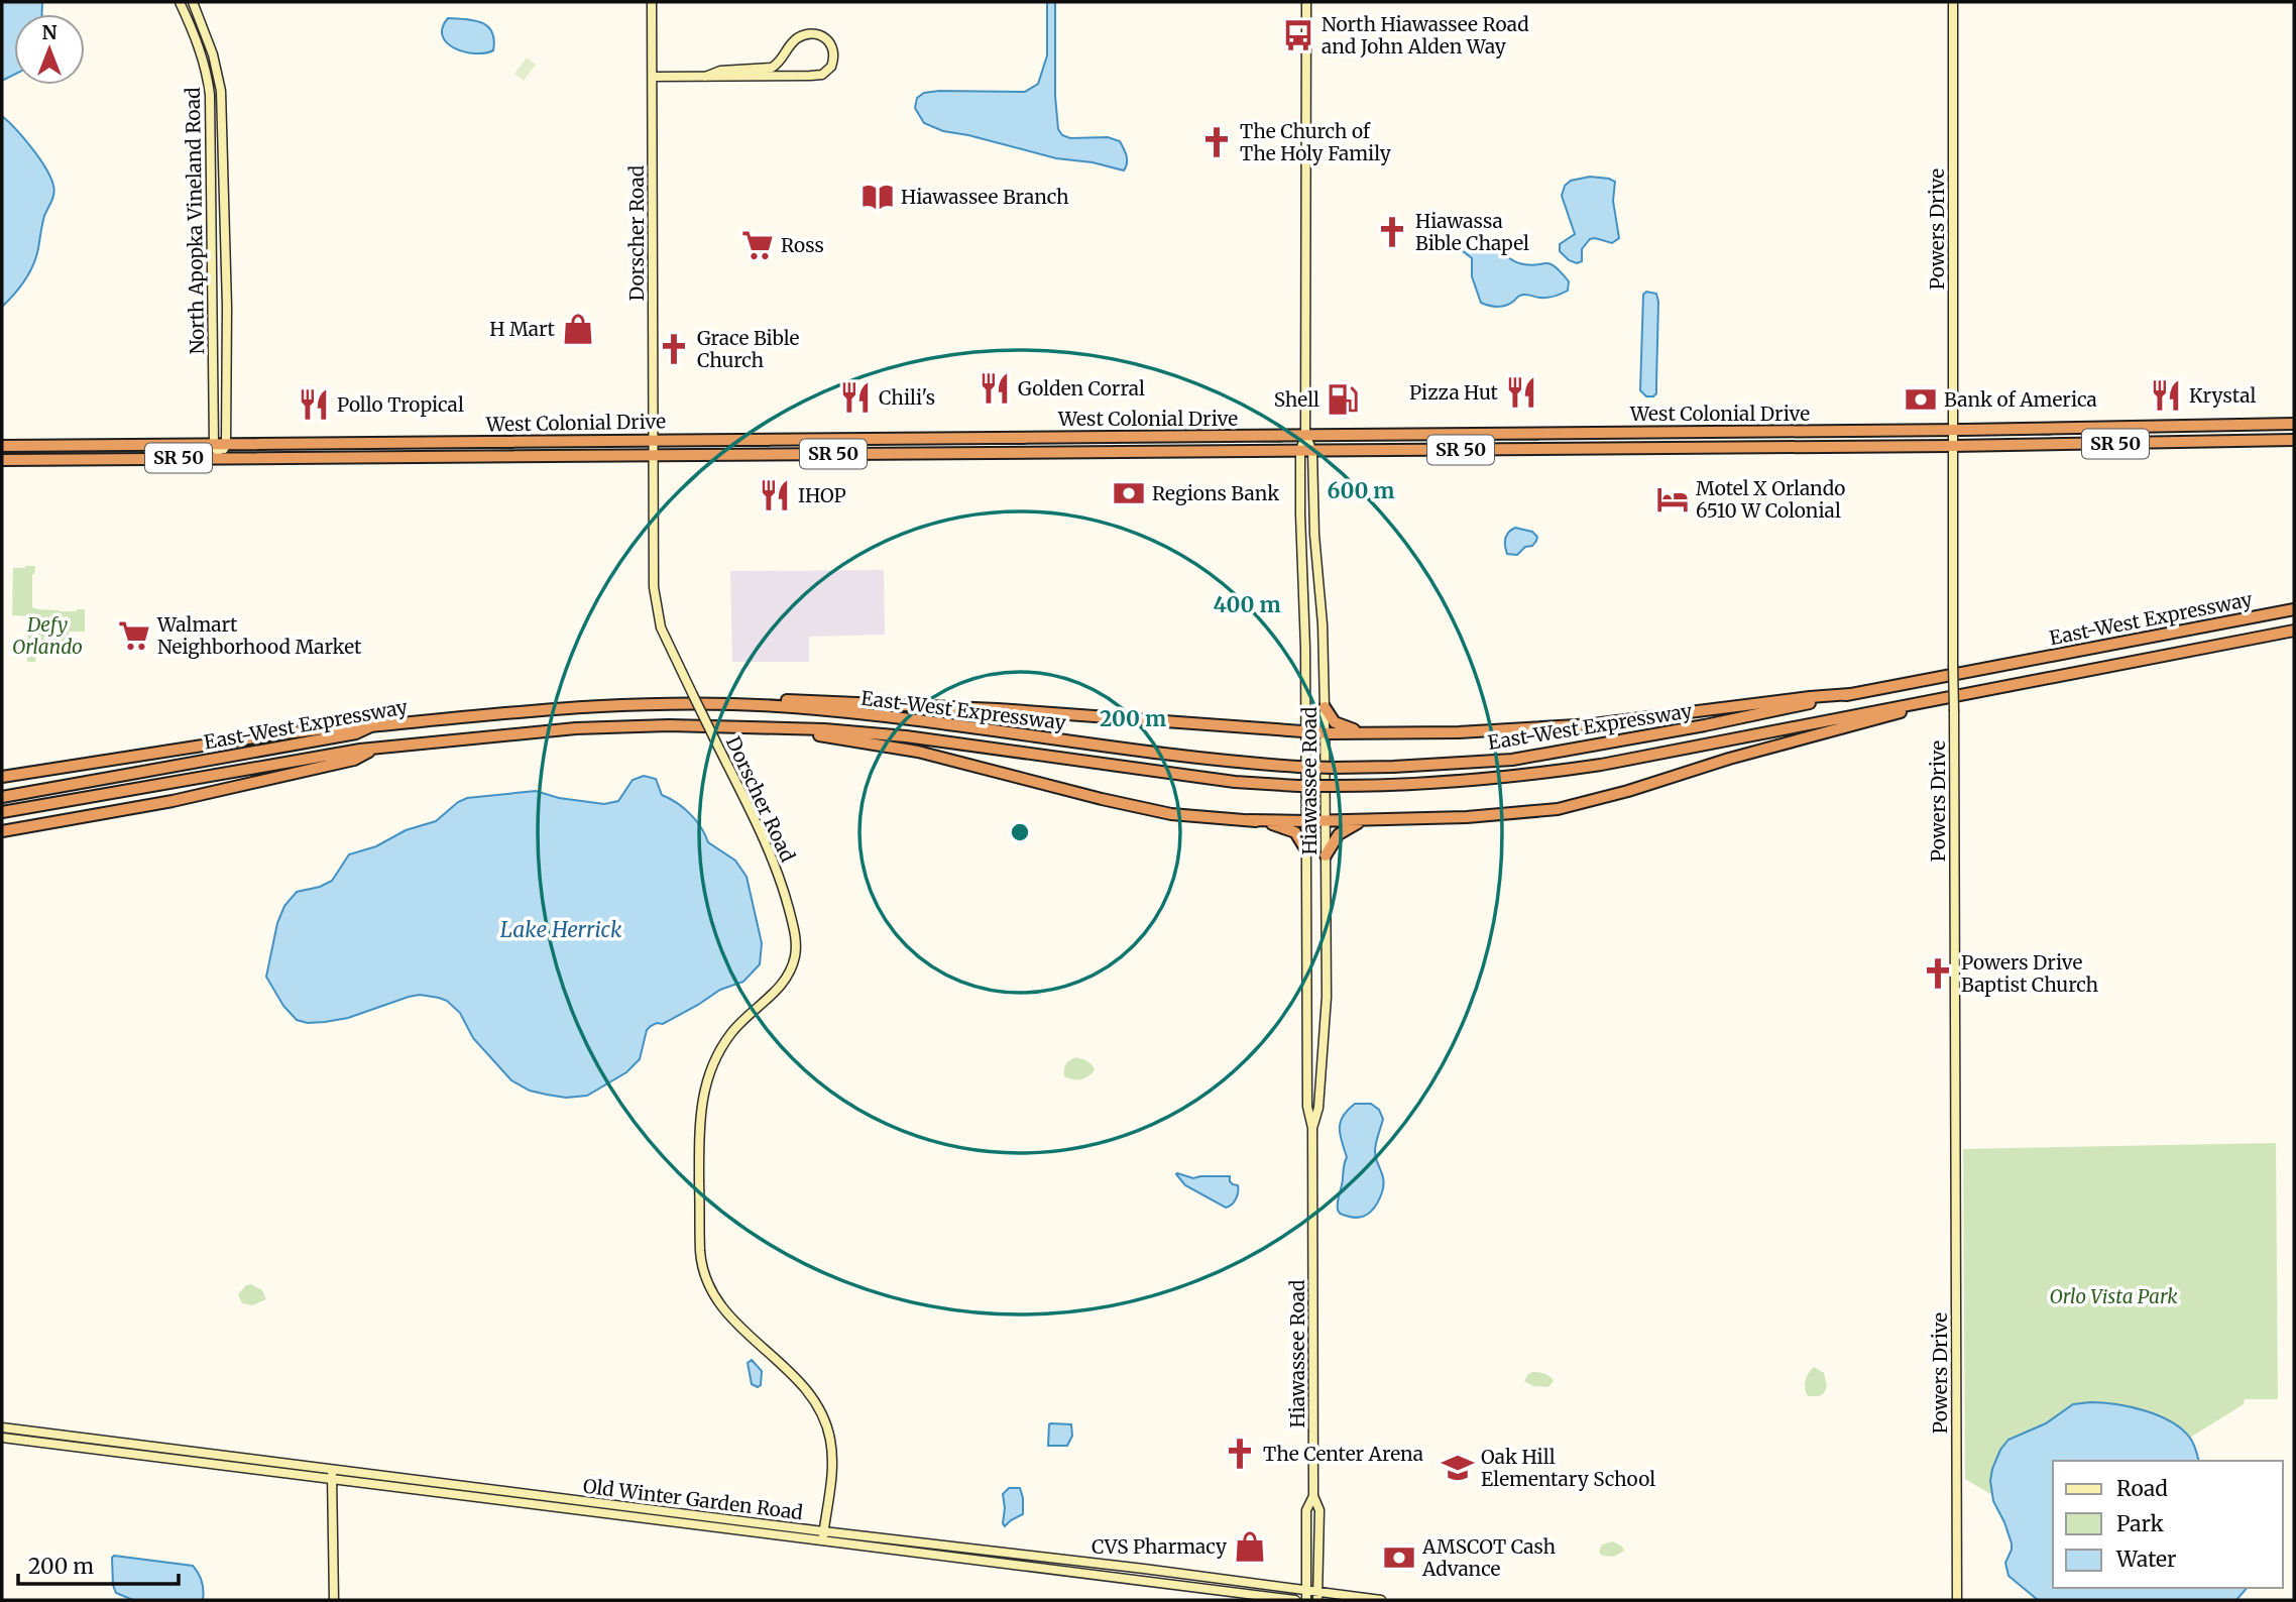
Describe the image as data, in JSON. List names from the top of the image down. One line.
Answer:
{"streets":{"highway":["West Colonial Drive","SR 50","East-West Expressway"],"main road":["North Apopka Vineland Road","Powers Drive","Dorscher Road","Hiawassee Road","Old Winter Garden Road"]},"crossings":[["North Apopka Vineland Road","West Colonial Drive"],["Powers Drive","West Colonial Drive"],["Dorscher Road","West Colonial Drive"],["Dorscher Road","Old Winter Garden Road"],["West Colonial Drive","Hiawassee Road"],["Hiawassee Road","Old Winter Garden Road"]],"water":["Lake Herrick"],"parks":["Defy Orlando","Orlo Vista Park"],"places":{"bus stop":["North Hiawassee Road and John Alden Way"],"church":["The Church of The Holy Family","Hiawassa Bible Chapel","Grace Bible Church","Powers Drive Baptist Church","The Center Arena"],"library":["Hiawassee Branch"],"supermarket":["Ross","Walmart Neighborhood Market"],"shop":["H Mart","CVS Pharmacy"],"restaurant":["Golden Corral","Pizza Hut","Krystal","Chili's","Pollo Tropical","IHOP"],"fuel station":["Shell"],"bank":["Bank of America","Regions Bank","AMSCOT Cash Advance"],"hotel":["Motel X Orlando 6510 W Colonial"],"school or university":["Oak Hill Elementary School"]},"legend":["Road","Park","Water"],"scale_bar":"200 m","north":"top","rings":["600 m","400 m","200 m"]}
